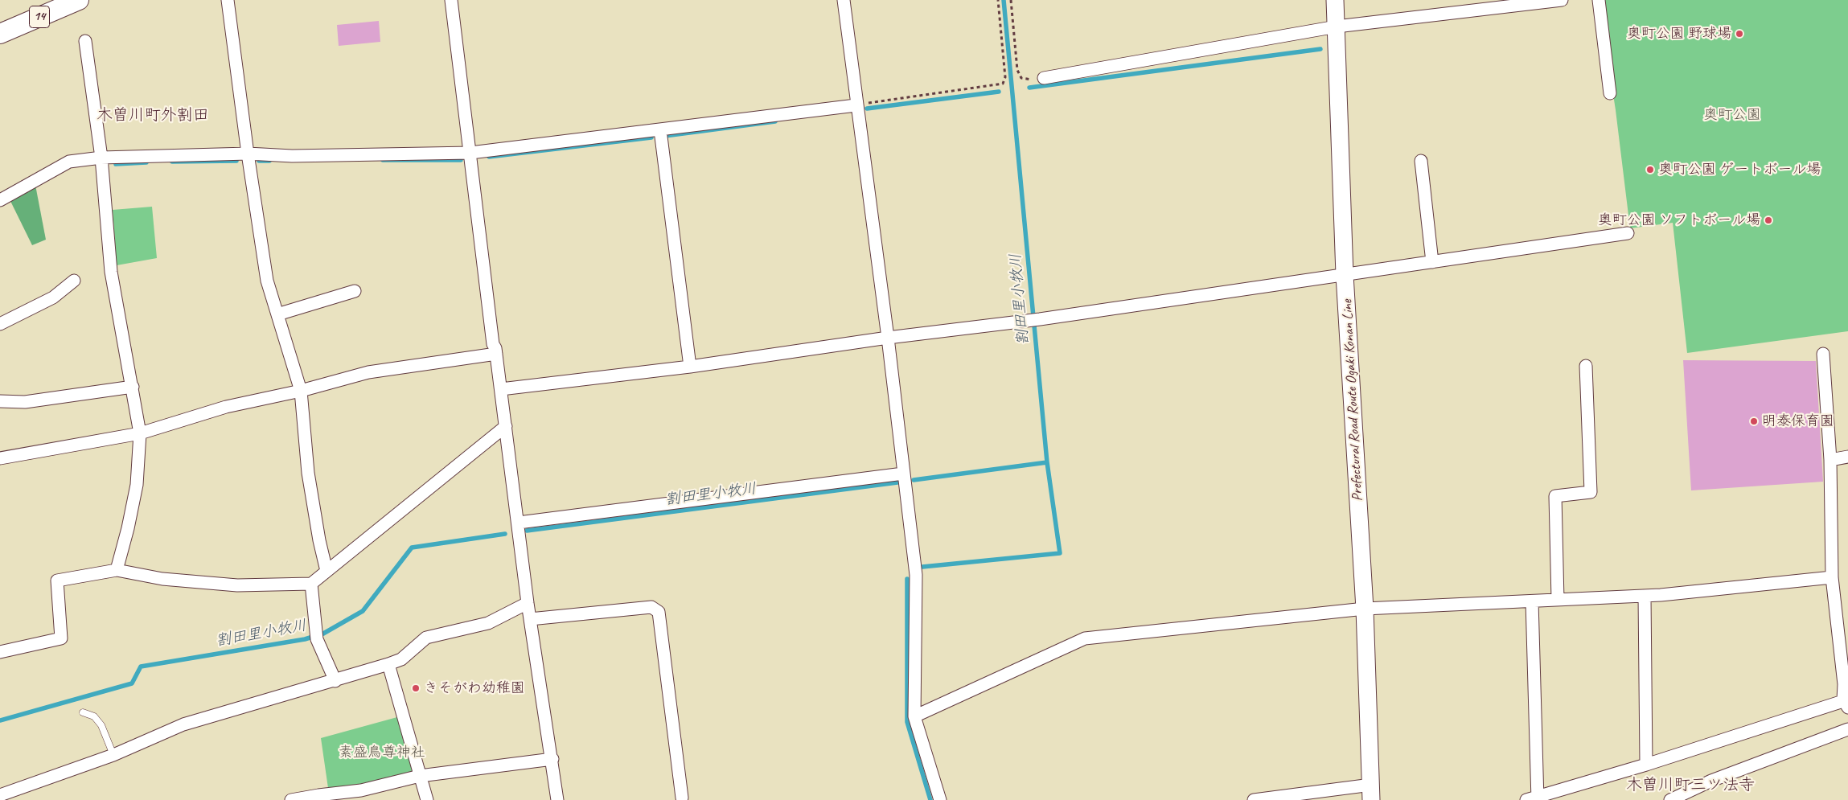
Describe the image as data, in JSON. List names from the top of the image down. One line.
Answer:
{"streets":{"main road":["14","Prefectural Road Route Ogaki Konan Line"]},"districts":["木曽川町外割田","木曽川町三ツ法寺"],"water":["割田里小牧川"],"parks":["奥町公園","素盛鳥尊神社"],"places":["奥町公園 野球場","奥町公園 ゲートボール場","奥町公園 ソフトボール場","明泰保育園","きそがわ幼稚園"]}
